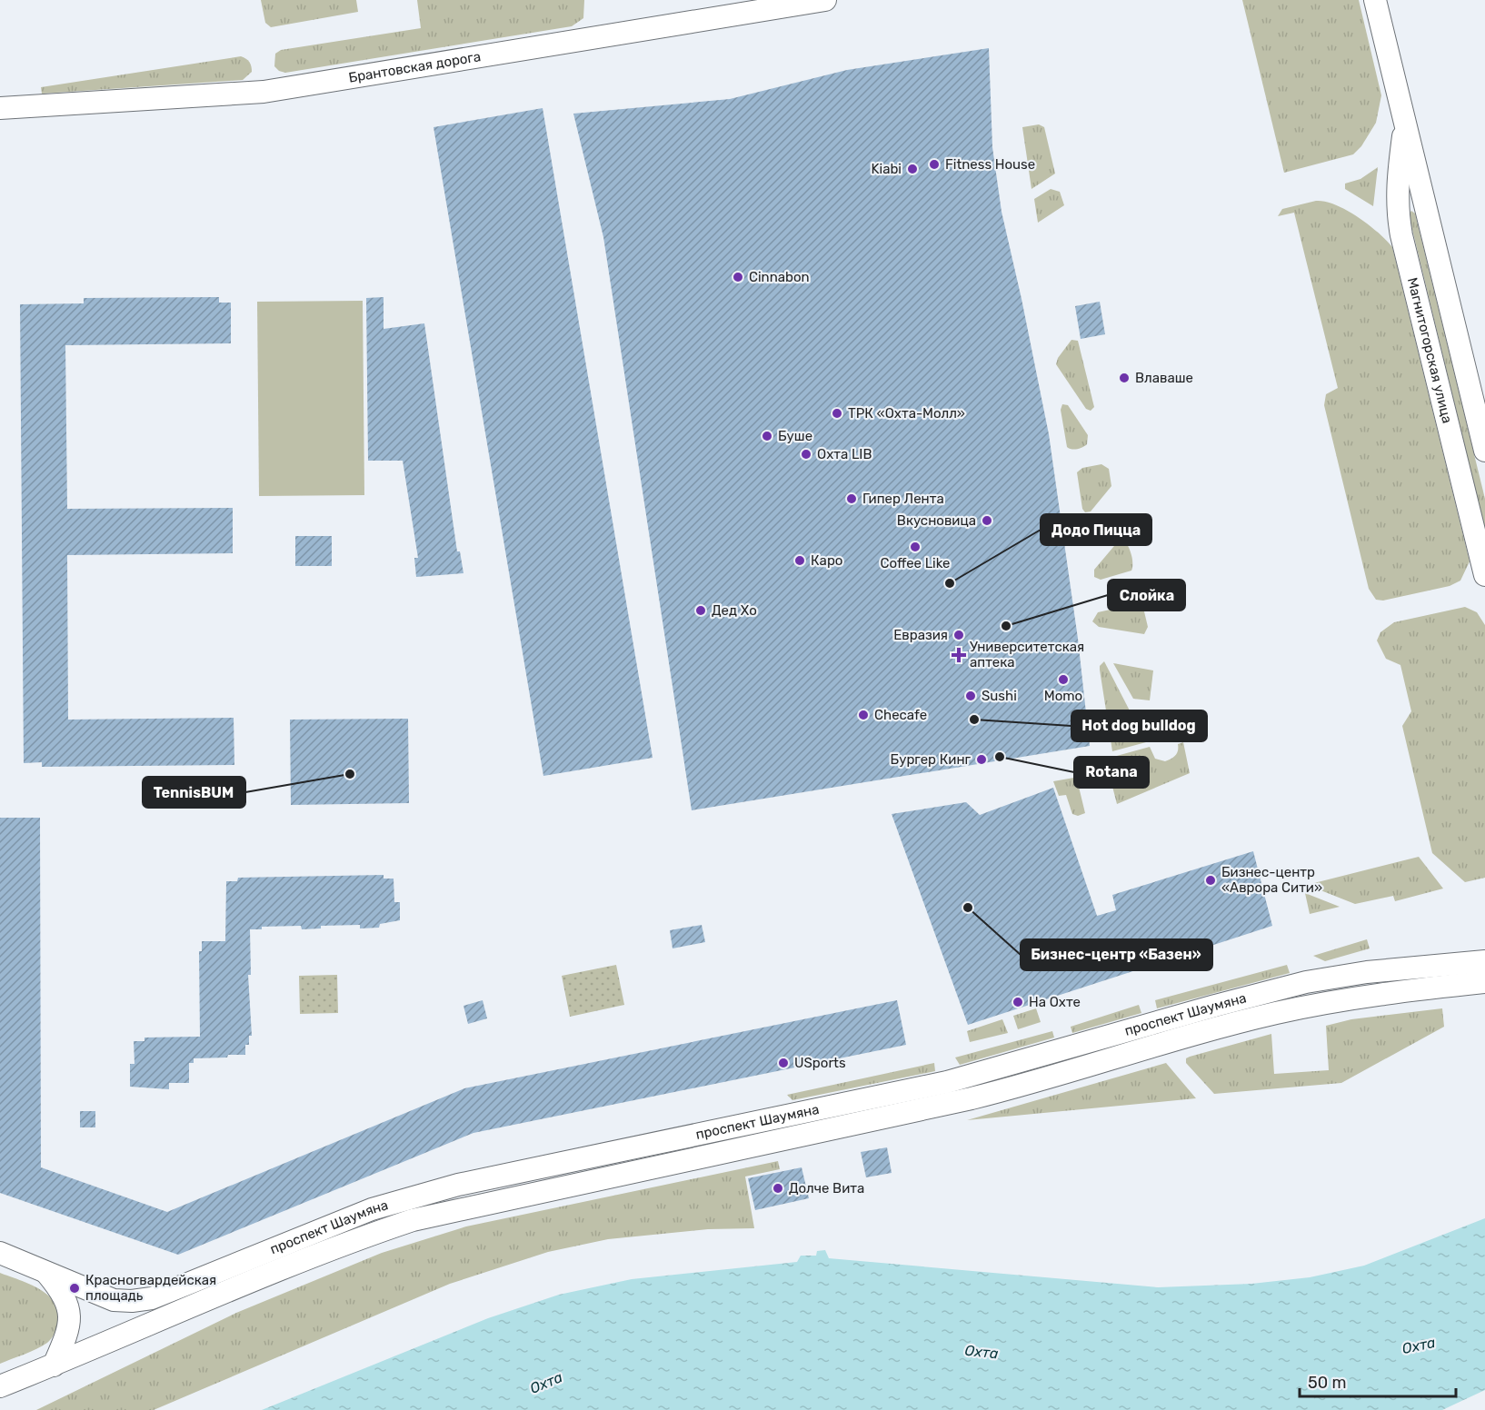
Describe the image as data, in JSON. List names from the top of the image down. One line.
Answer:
{"streets":{"street":["Брантовская дорога","Магнитогорская улица","проспект Шаумяна"]},"water":["Охта"],"places":{"other":["Fitness House","Kiabi","Cinnabon","Влаваше","ТРК «Охта-Молл»","Буше","Охта LIB","Гипер Лента","Вкусновица","Coffee Like","Каро","Додо Пицца","Дед Хо","Слойка","Евразия","Momo","Sushi","Checafe","Hot dog bulldog","Rotana","Бургер Кинг","TennisBUM","Бизнес-центр «Аврора Сити»","Бизнес-центр «Базен»","На Охте","USports","Долче Вита","Красногвардейская площадь"],"health":["Университетская аптека"]},"scale_bar":"50 m"}
